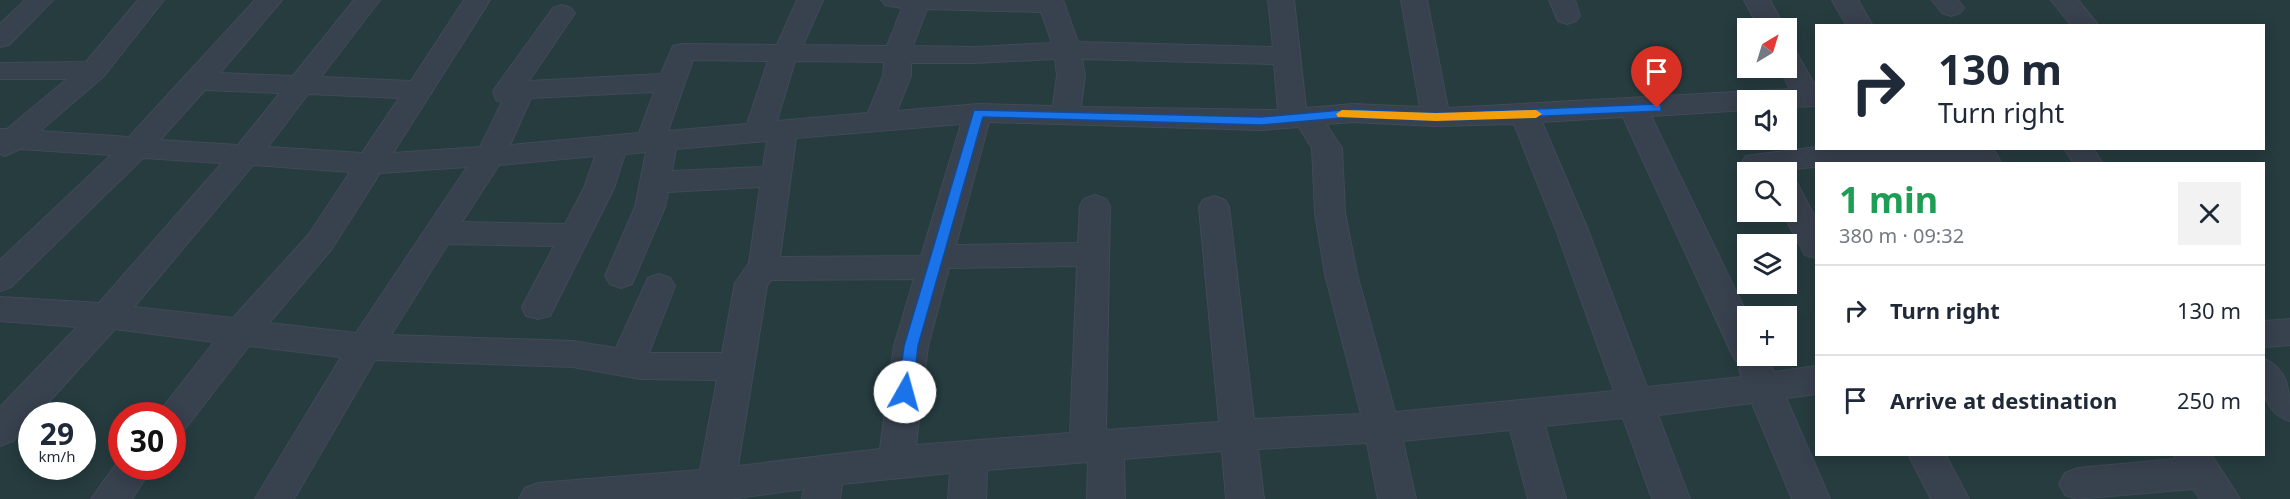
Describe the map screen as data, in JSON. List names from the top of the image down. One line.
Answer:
{"north":"top right","page":{"map_buttons":"+","turn":["130 m","Turn right"],"heading":["1 min","380 m · 09:32"],"list":[{"name":"Turn right","value":"130 m"},{"name":"Arrive at destination","value":"250 m"}],"speed":"29 km/h","limit":"30"}}
